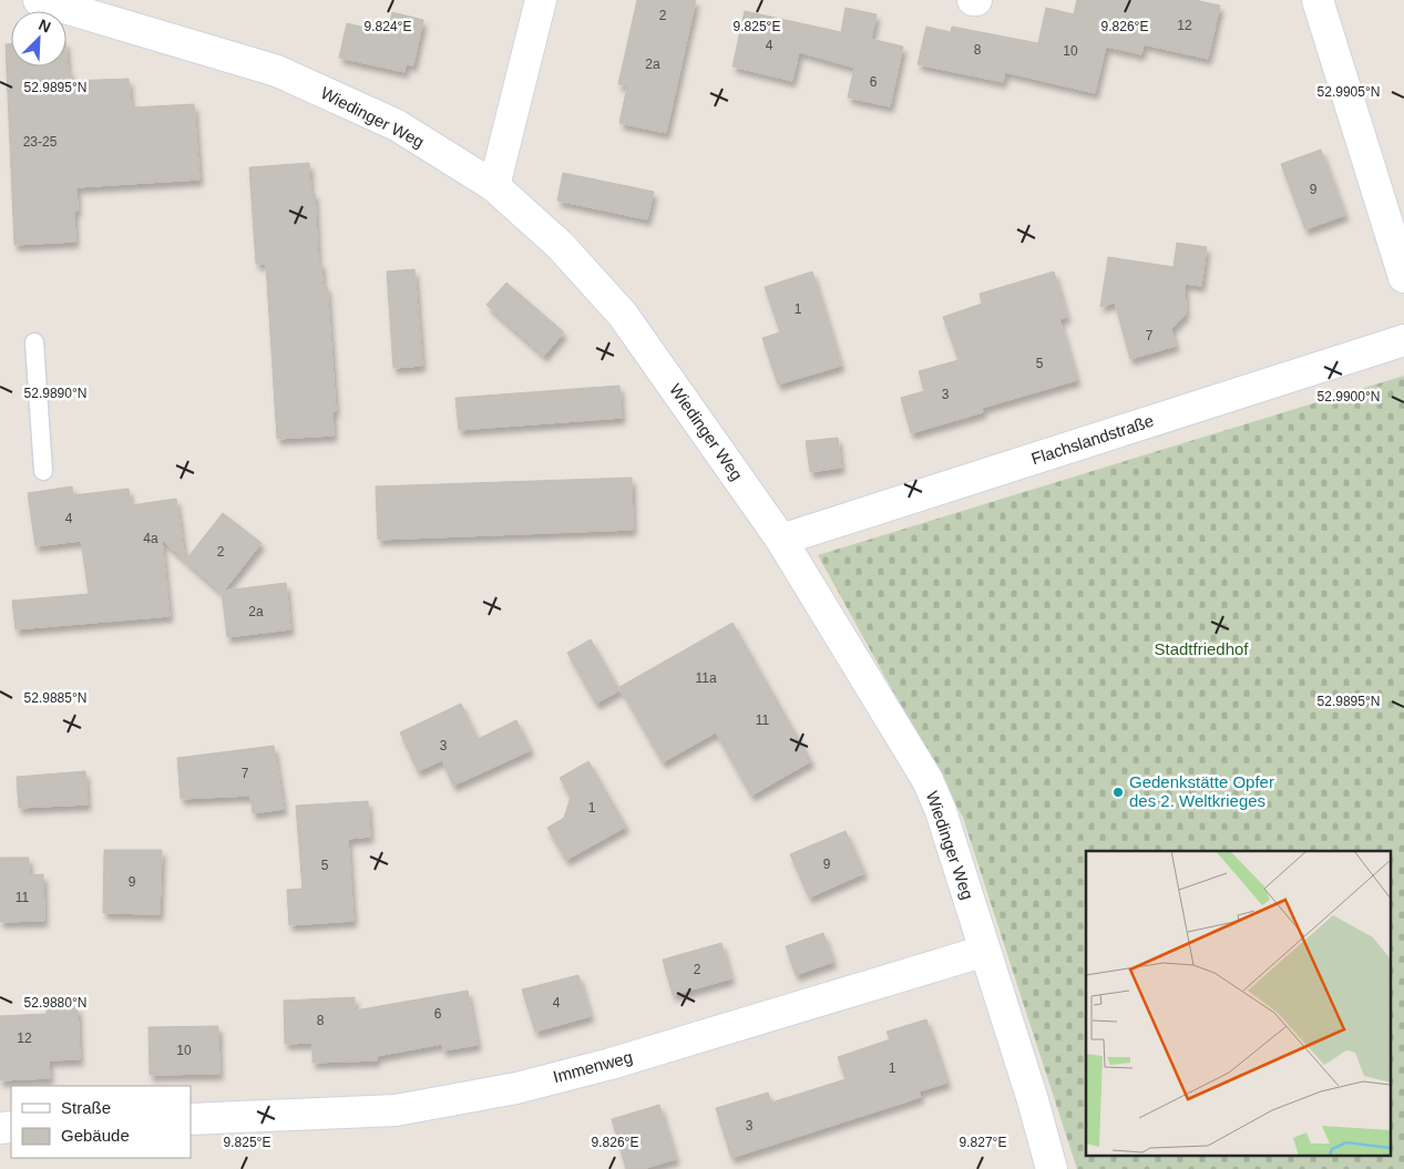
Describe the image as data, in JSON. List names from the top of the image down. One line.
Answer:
{"streets":{"street":["Wiedinger Weg","Flachslandstraße","Immenweg"]},"crossings":[["Wiedinger Weg","Flachslandstraße"],["Wiedinger Weg","Immenweg"]],"parks":["Stadtfriedhof"],"places":["Gedenkstätte Opfer des 2. Weltkrieges"],"house_numbers":["2","12","4","8","10","2a","6","23-25","9","1","7","5","3","4","4a","2","2a","11a","11","3","7","1","9","5","9","11","2","4","6","8","12","10","1","3"],"legend":["Straße","Gebäude"],"north":"top right","coordinates":["9.826°E","9.824°E","9.825°E","52.9895°N","52.9905°N","52.9890°N","52.9900°N","52.9885°N","52.9880°N","9.827°E"]}
